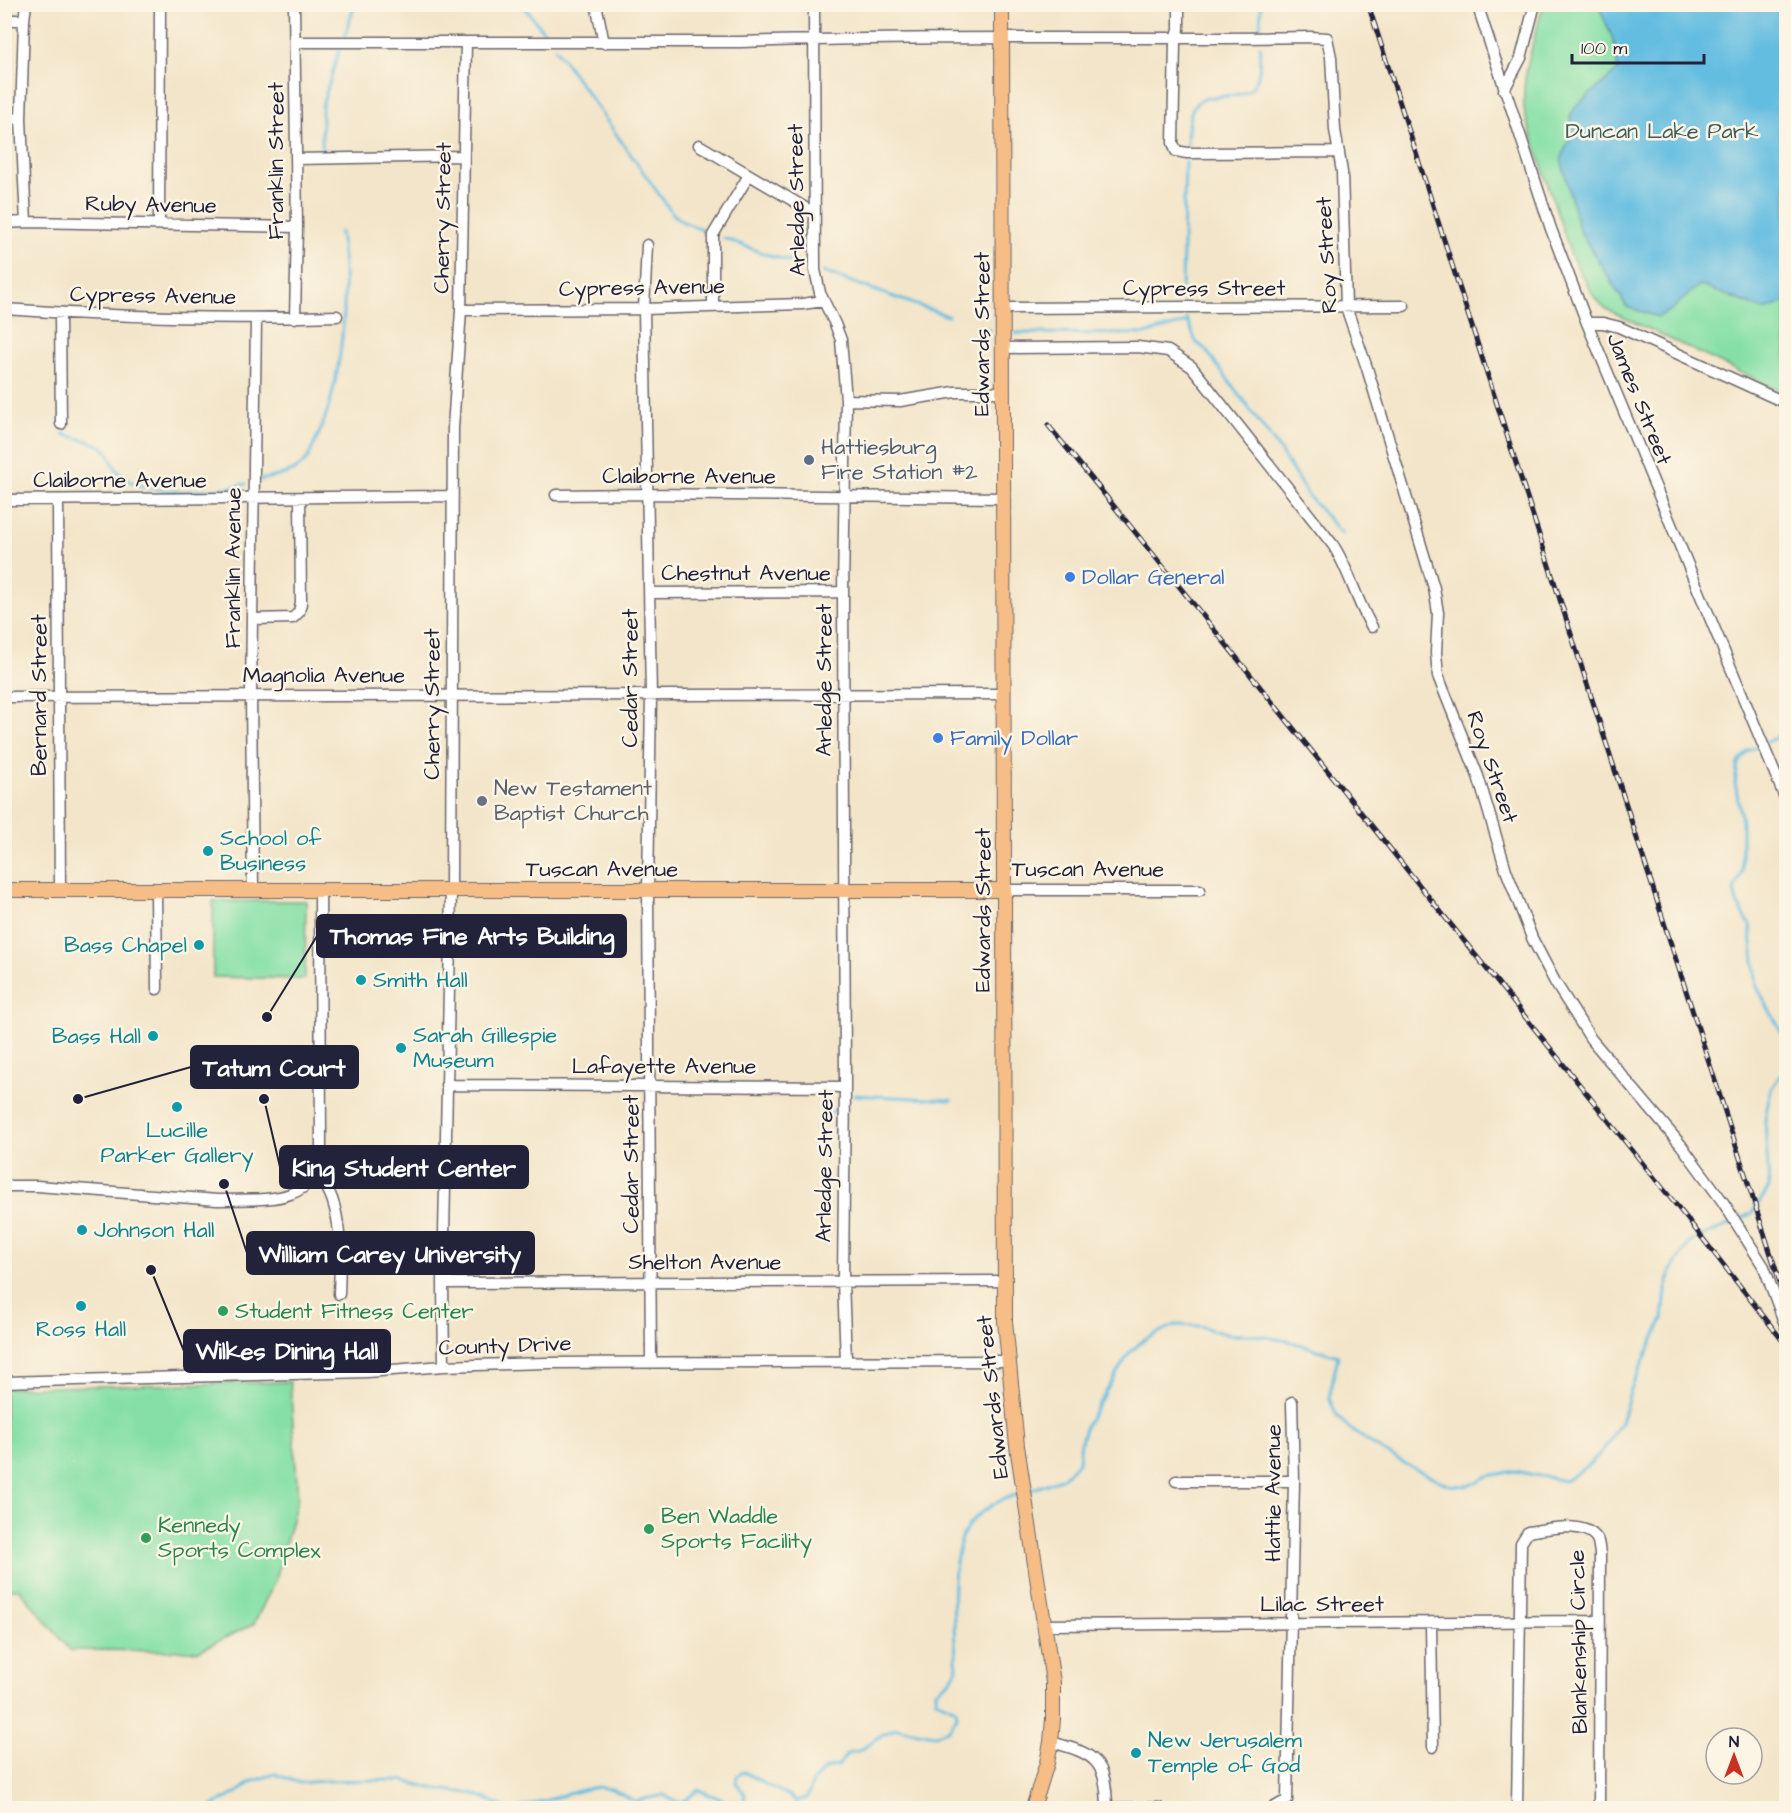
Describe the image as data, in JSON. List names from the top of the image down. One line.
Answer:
{"streets":{"main road":["Edwards Street","Tuscan Avenue"],"street":["Franklin Street","Arledge Street","Ruby Avenue","Cherry Street","Roy Street","Cypress Avenue","Cypress Street","James Street","Claiborne Avenue","Franklin Avenue","Chestnut Avenue","Magnolia Avenue","Cedar Street","Bernard Street","Lafayette Avenue","Shelton Avenue","County Drive","Hattie Avenue","Lilac Street","Blankenship Circle"]},"crossings":[["Franklin Street","Ruby Avenue"],["Franklin Street","Cypress Avenue"],["Arledge Street","Cypress Avenue"],["Arledge Street","Claiborne Avenue"],["Arledge Street","Chestnut Avenue"],["Arledge Street","Magnolia Avenue"],["Arledge Street","Tuscan Avenue"],["Arledge Street","Lafayette Avenue"],["Arledge Street","Shelton Avenue"],["Arledge Street","County Drive"],["Cherry Street","Cypress Avenue"],["Cherry Street","Claiborne Avenue"],["Cherry Street","Magnolia Avenue"],["Cherry Street","Tuscan Avenue"],["Cherry Street","Lafayette Avenue"],["Cherry Street","Shelton Avenue"],["Cherry Street","County Drive"],["Roy Street","Cypress Street"],["Cypress Avenue","Franklin Avenue"],["Cypress Avenue","Cedar Street"],["Cypress Street","Edwards Street"],["Edwards Street","Claiborne Avenue"],["Edwards Street","Magnolia Avenue"],["Edwards Street","Tuscan Avenue"],["Edwards Street","Shelton Avenue"],["Edwards Street","County Drive"],["Edwards Street","Lilac Street"],["Claiborne Avenue","Franklin Avenue"],["Claiborne Avenue","Cedar Street"],["Claiborne Avenue","Bernard Street"],["Franklin Avenue","Magnolia Avenue"],["Franklin Avenue","Tuscan Avenue"],["Chestnut Avenue","Cedar Street"],["Magnolia Avenue","Cedar Street"],["Magnolia Avenue","Bernard Street"],["Cedar Street","Tuscan Avenue"],["Cedar Street","Lafayette Avenue"],["Cedar Street","Shelton Avenue"],["Cedar Street","County Drive"],["Bernard Street","Tuscan Avenue"],["Hattie Avenue","Lilac Street"],["Lilac Street","Blankenship Circle"]],"parks":["Duncan Lake Park"],"places":["Hattiesburg Fire Station #2","Dollar General","Family Dollar","New Testament Baptist Church","School of Business","Bass Chapel","Smith Hall","Thomas Fine Arts Building","Bass Hall","Sarah Gillespie Museum","Tatum Court","King Student Center","Lucille Parker Gallery","William Carey University","Johnson Hall","Wilkes Dining Hall","Ross Hall","Student Fitness Center","Ben Waddle Sports Facility","Kennedy Sports Complex","New Jerusalem Temple of God"],"scale_bar":"100 m","north":"top"}
